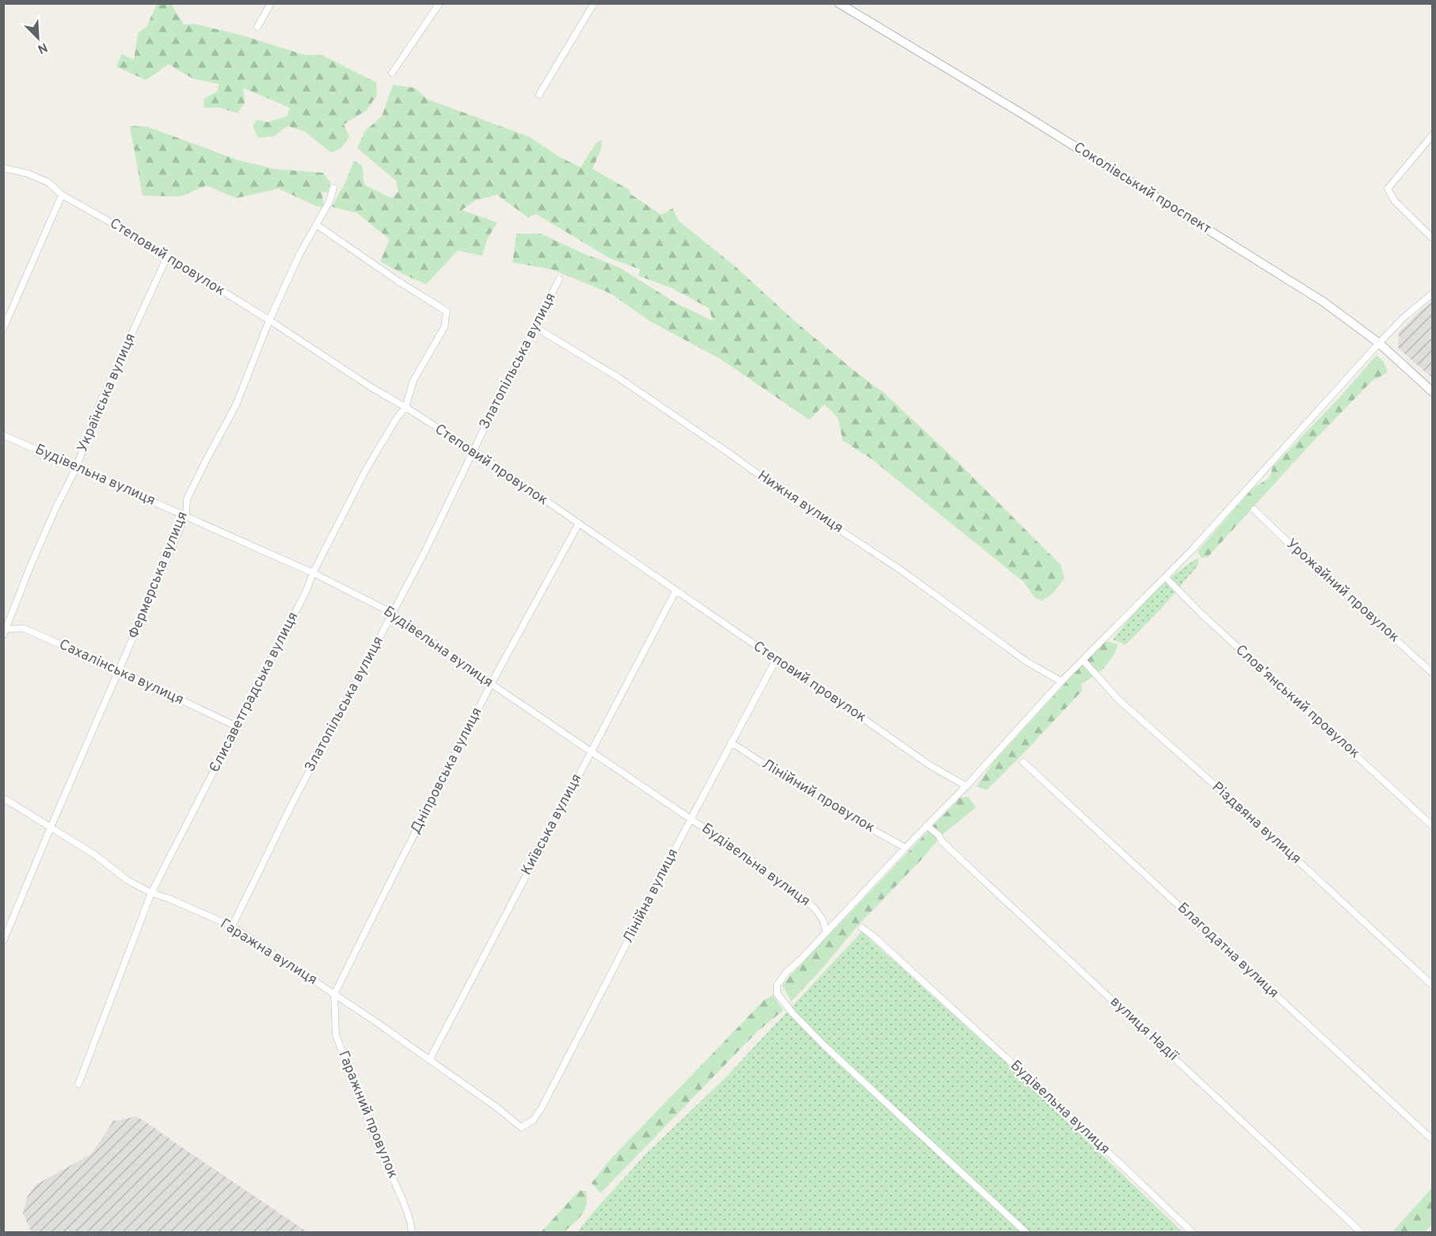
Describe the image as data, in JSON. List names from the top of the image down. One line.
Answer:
{"streets":{"street":["Соколівський проспект","Степовий провулок","Златопільська вулиця","Українська вулиця","Будівельна вулиця","Нижня вулиця","Фермерська вулиця","Урожайний провулок","Сахалінська вулиця","Єлисаветградська вулиця","Словʼянський провулок","Дніпровська вулиця","Лінійний провулок","Різдвяна вулиця","Київська вулиця","Лінійна вулиця","Благодатна вулиця","Гаражна вулиця","вулиця Надії","Гаражний провулок"]},"crossings":[["Степовий провулок","Златопільська вулиця"],["Степовий провулок","Українська вулиця"],["Степовий провулок","Фермерська вулиця"],["Степовий провулок","Єлисаветградська вулиця"],["Степовий провулок","Дніпровська вулиця"],["Степовий провулок","Київська вулиця"],["Степовий провулок","Лінійна вулиця"],["Златопільська вулиця","Будівельна вулиця"],["Златопільська вулиця","Нижня вулиця"],["Златопільська вулиця","Гаражна вулиця"],["Українська вулиця","Будівельна вулиця"],["Українська вулиця","Сахалінська вулиця"],["Будівельна вулиця","Фермерська вулиця"],["Будівельна вулиця","Єлисаветградська вулиця"],["Будівельна вулиця","Дніпровська вулиця"],["Будівельна вулиця","Київська вулиця"],["Будівельна вулиця","Лінійна вулиця"],["Фермерська вулиця","Сахалінська вулиця"],["Фермерська вулиця","Єлисаветградська вулиця"],["Фермерська вулиця","Гаражна вулиця"],["Сахалінська вулиця","Єлисаветградська вулиця"],["Єлисаветградська вулиця","Гаражна вулиця"],["Дніпровська вулиця","Гаражна вулиця"],["Дніпровська вулиця","Гаражний провулок"],["Лінійний провулок","Лінійна вулиця"],["Київська вулиця","Гаражна вулиця"],["Лінійна вулиця","Гаражна вулиця"],["Гаражна вулиця","Гаражний провулок"]],"north":"bottom right"}
